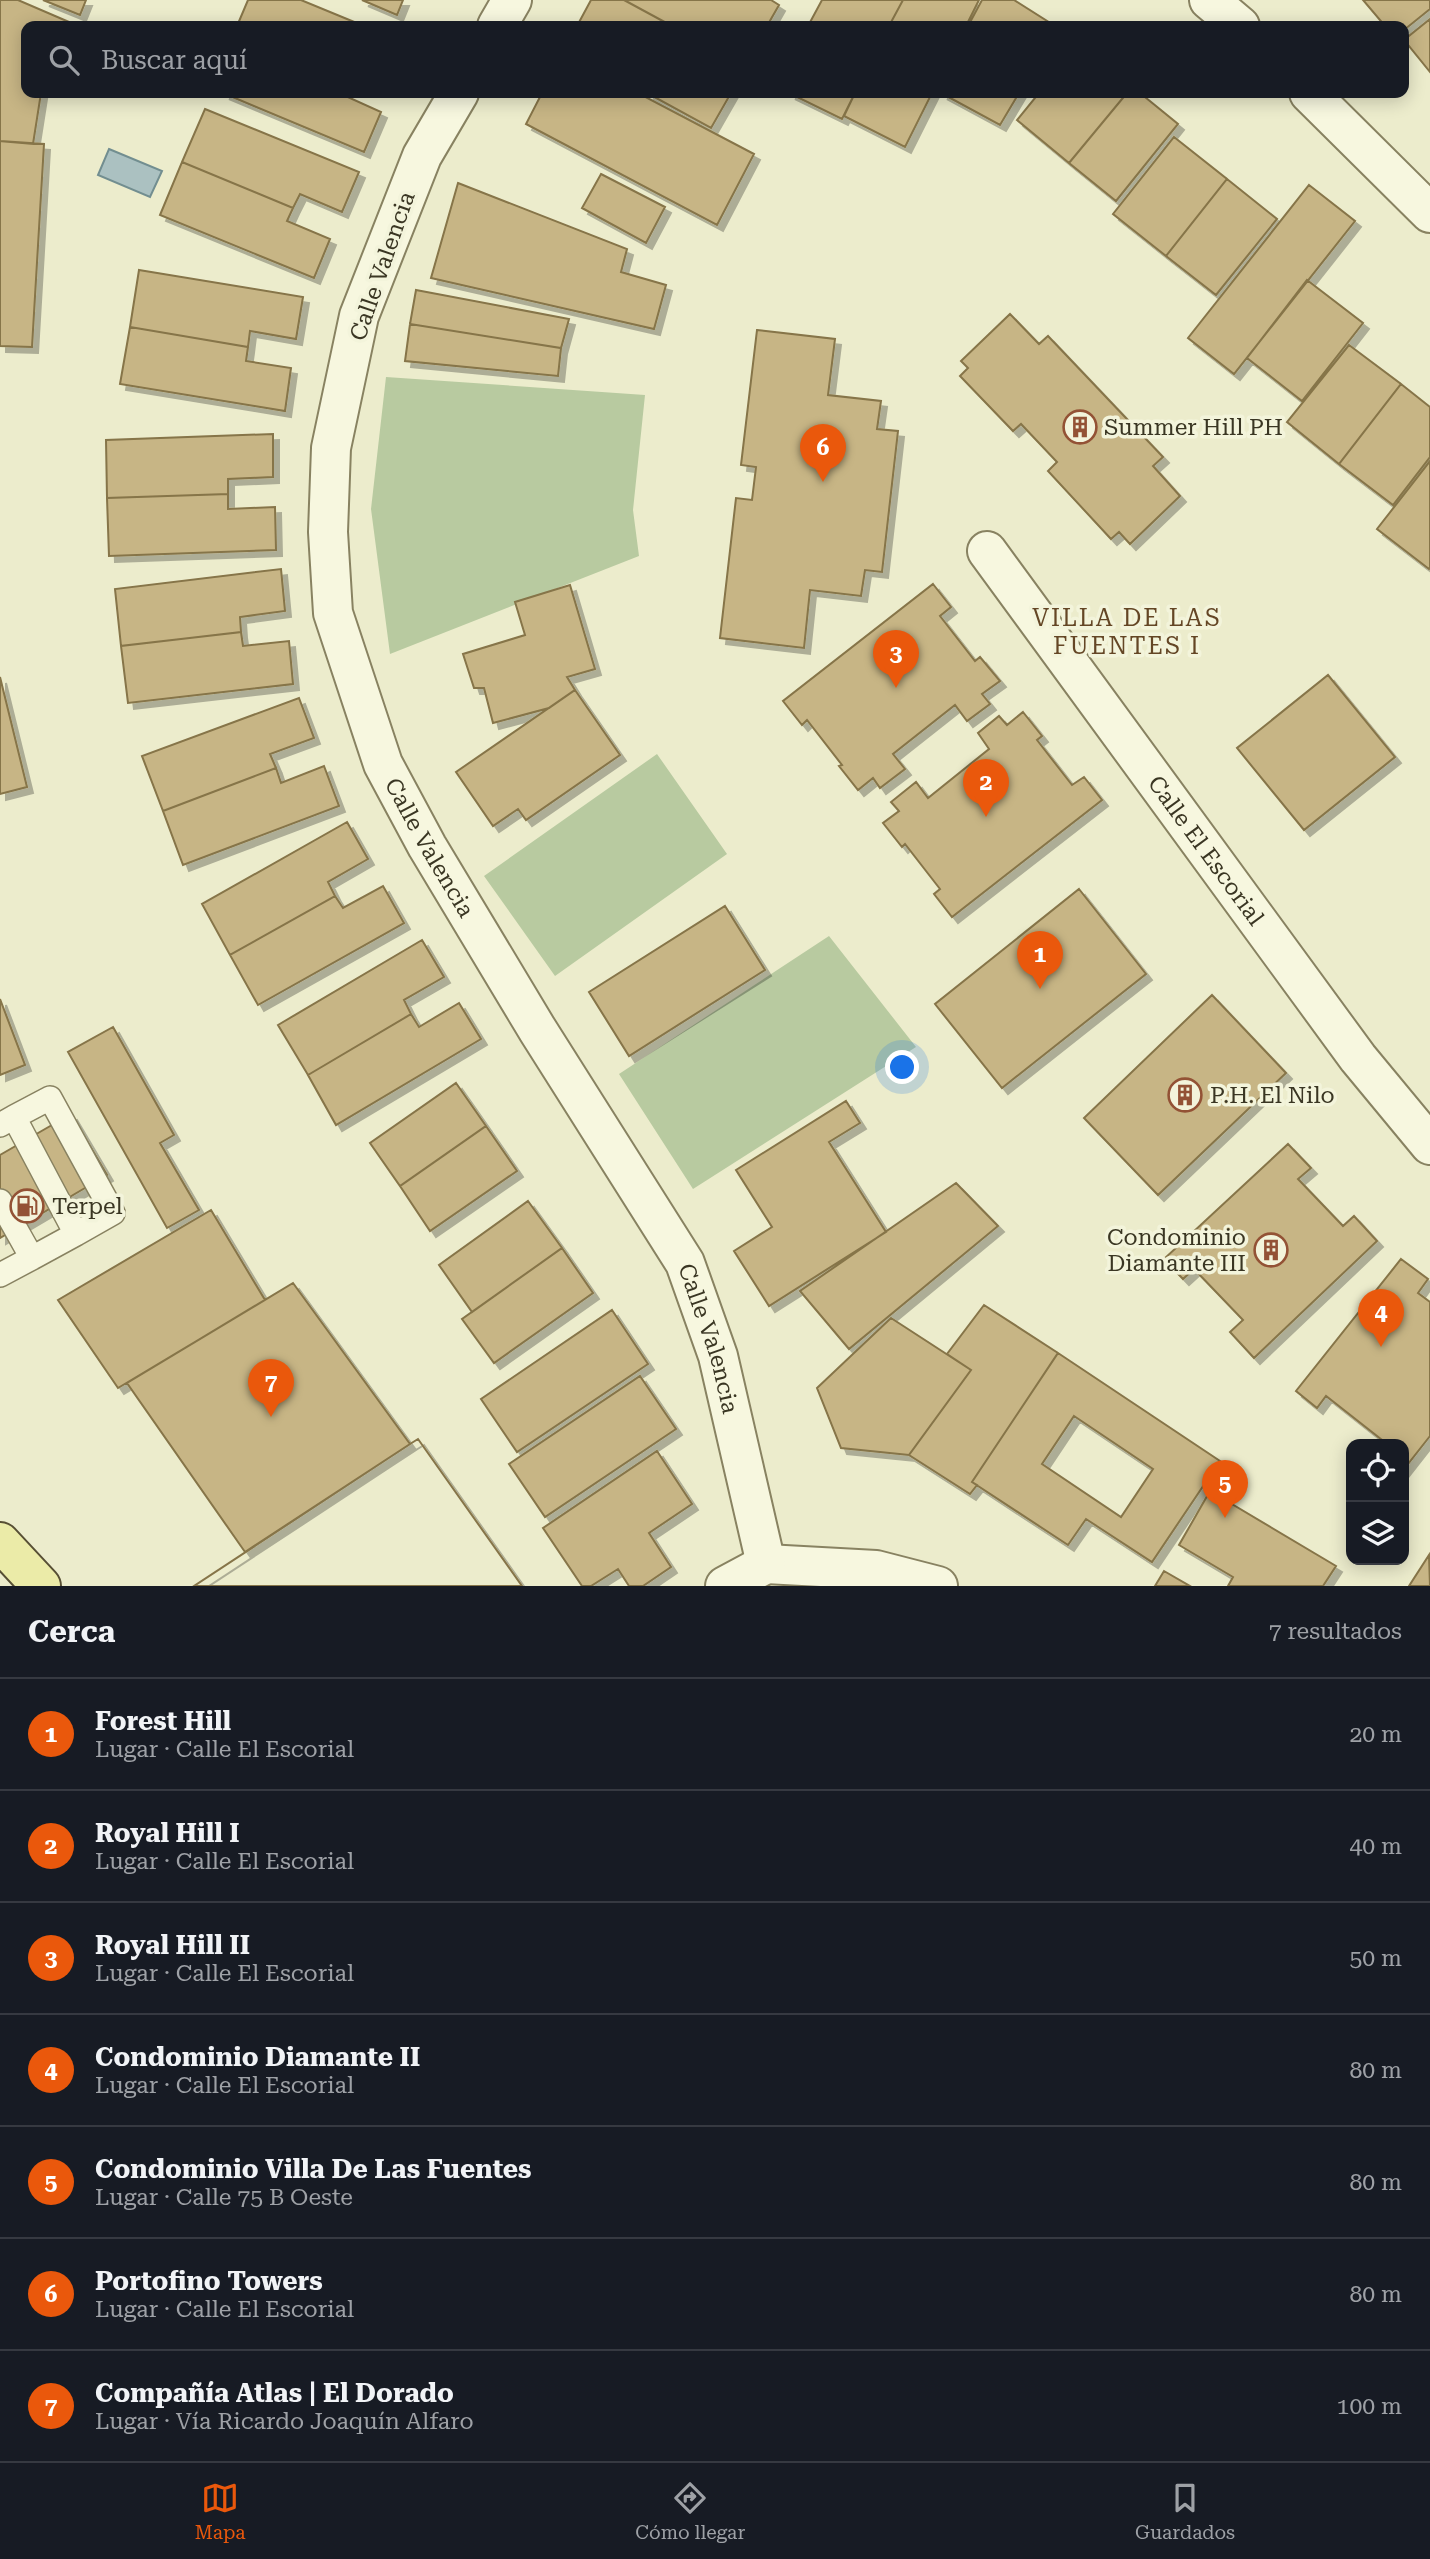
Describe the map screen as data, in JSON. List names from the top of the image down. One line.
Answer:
{"streets":{"street":["Calle Valencia","Calle El Escorial"]},"districts":["VILLA DE LAS FUENTES I"],"places":{"building":["Summer Hill PH","P.H. El Nilo","Condominio Diamante III"],"fuel station":["Terpel"]},"page":{"search":"Buscar aquí","pins":["6","3","2","1","4","7","5"],"heading":["Cerca","7 resultados"],"list":[{"mark":"1","name":"Forest Hill","note":"Lugar · Calle El Escorial","value":"20 m"},{"mark":"2","name":"Royal Hill I","note":"Lugar · Calle El Escorial","value":"40 m"},{"mark":"3","name":"Royal Hill II","note":"Lugar · Calle El Escorial","value":"50 m"},{"mark":"4","name":"Condominio Diamante II","note":"Lugar · Calle El Escorial","value":"80 m"},{"mark":"5","name":"Condominio Villa De Las Fuentes","note":"Lugar · Calle 75 B Oeste","value":"80 m"},{"mark":"6","name":"Portofino Towers","note":"Lugar · Calle El Escorial","value":"80 m"},{"mark":"7","name":"Compañía Atlas | El Dorado","note":"Lugar · Vía Ricardo Joaquín Alfaro","value":"100 m"}],"nav":["Mapa","Cómo llegar","Guardados"]}}
